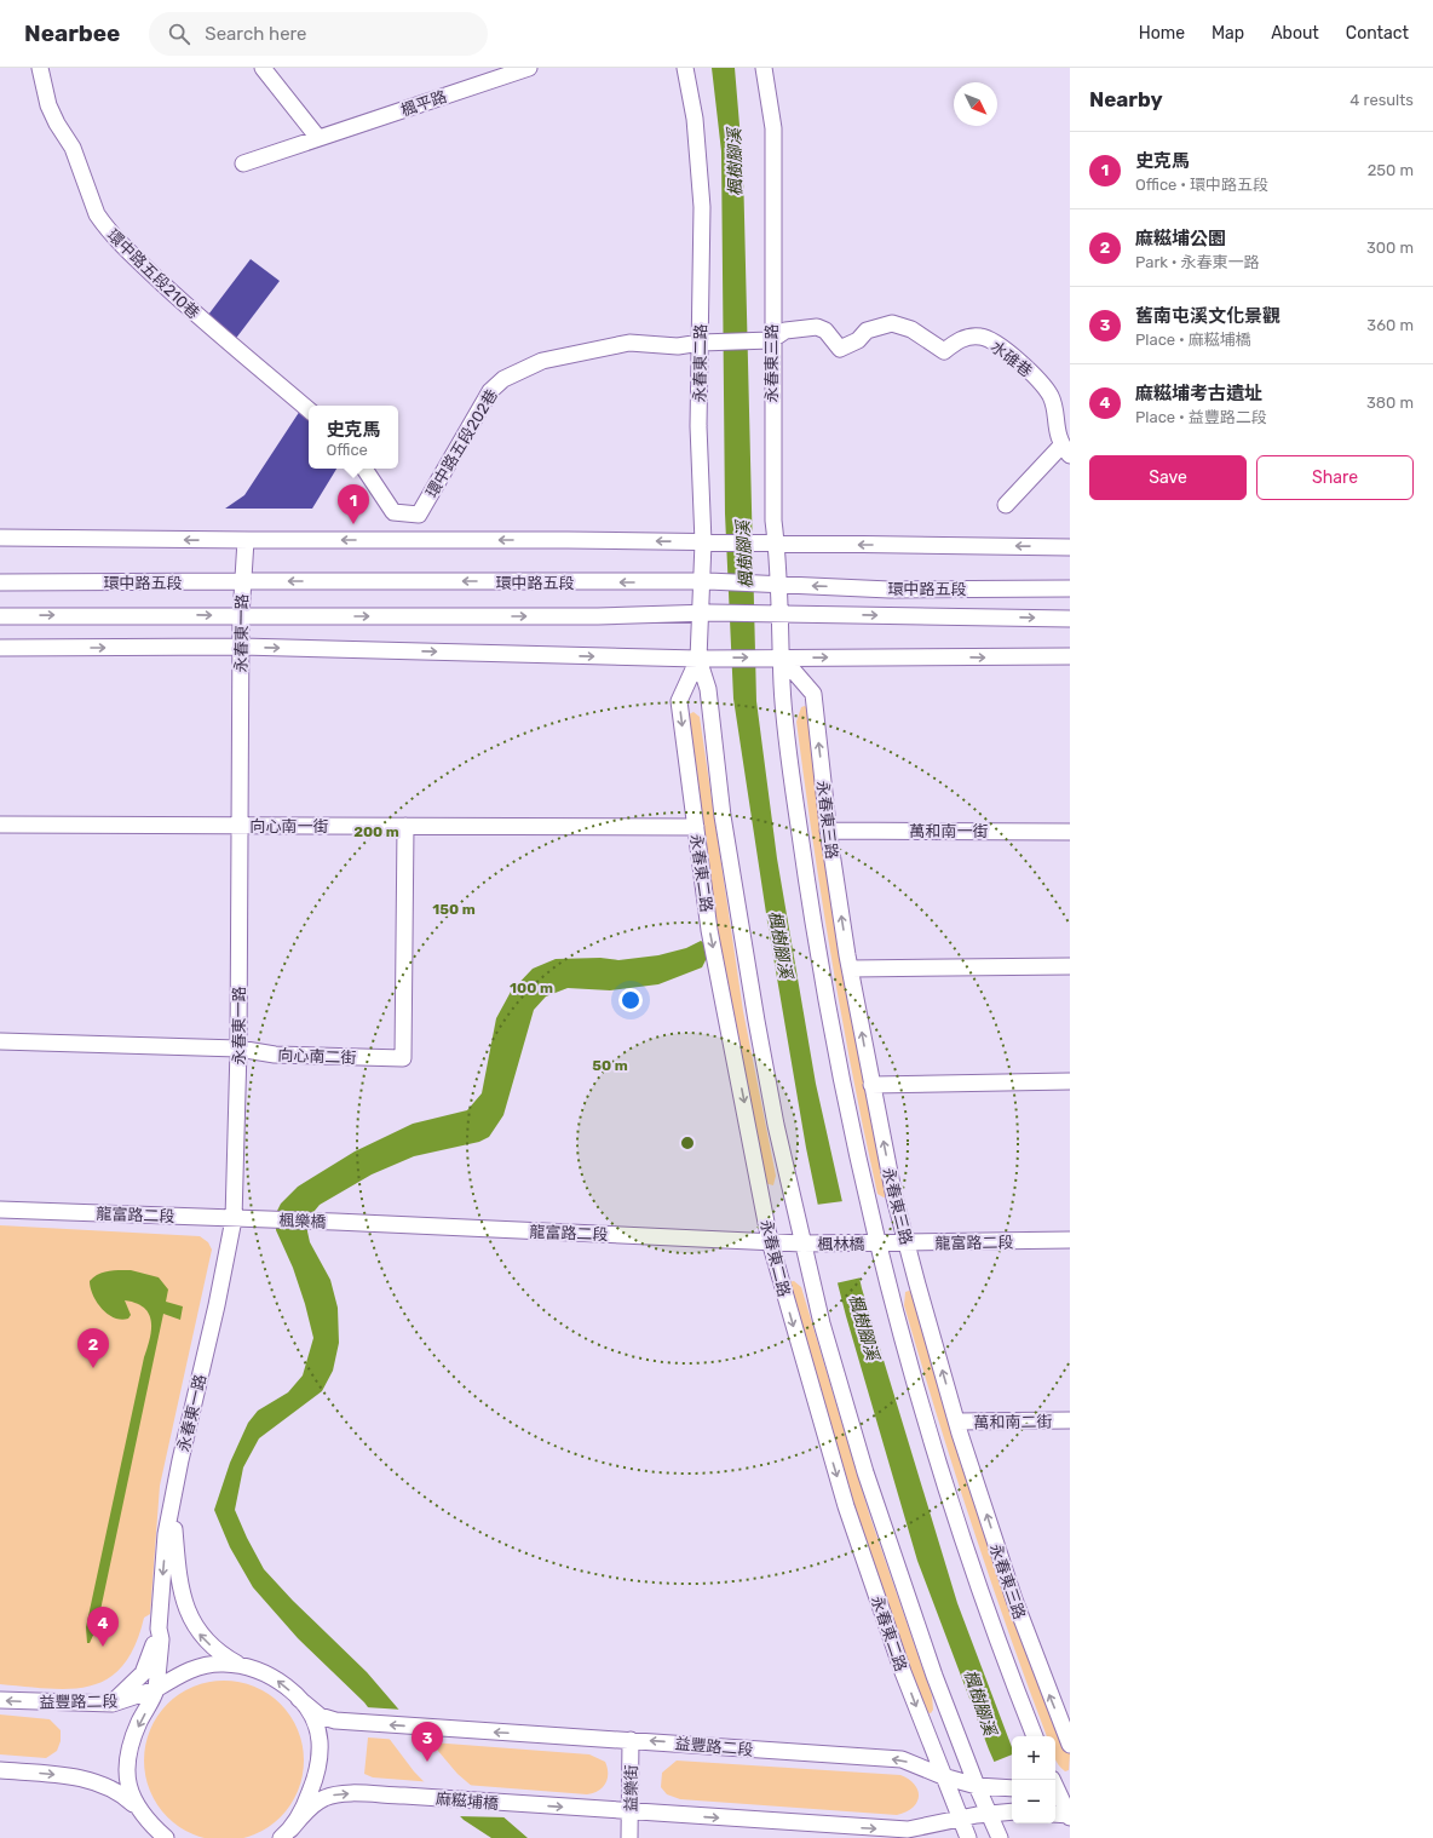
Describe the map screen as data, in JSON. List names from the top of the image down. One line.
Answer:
{"streets":{"street":["楓平路","環中路五段210巷","水碓巷","永春東二路","永春東三路","環中路五段202巷","環中路五段","永春東一路","向心南一街","萬和南一街","向心南二街","龍富路二段","楓樂橋","楓林橋","萬和南二街","益豐路二段","益樂街","麻糍埔橋"]},"crossings":[["水碓巷","永春東三路"],["永春東二路","環中路五段202巷"],["永春東二路","環中路五段"],["永春東二路","向心南一街"],["永春東二路","龍富路二段"],["永春東二路","楓林橋"],["永春東二路","益豐路二段"],["永春東三路","環中路五段"],["永春東三路","萬和南一街"],["永春東三路","龍富路二段"],["永春東三路","楓林橋"],["永春東三路","萬和南二街"],["環中路五段","永春東一路"],["永春東一路","向心南一街"],["永春東一路","向心南二街"],["永春東一路","龍富路二段"],["永春東一路","益豐路二段"],["向心南一街","向心南二街"],["龍富路二段","楓樂橋"],["龍富路二段","楓林橋"],["益豐路二段","益樂街"],["益豐路二段","麻糍埔橋"],["益樂街","麻糍埔橋"]],"one_way":["麻糍埔橋"],"water":["楓樹腳溪"],"north":"bottom right","page":{"header":"Nearbee","search":"Search here","nav":["Home","Map","About","Contact"],"heading":["Nearby","4 results"],"list":[{"mark":"1","name":"史克馬","note":"Office · 環中路五段","value":"250 m"},{"mark":"2","name":"麻糍埔公園","note":"Park · 永春東一路","value":"300 m"},{"mark":"3","name":"舊南屯溪文化景觀","note":"Place · 麻糍埔橋","value":"360 m"},{"mark":"4","name":"麻糍埔考古遺址","note":"Place · 益豐路二段","value":"380 m"}],"popup":["史克馬","Office"],"buttons":["Save","Share"],"pins":["1","2","4","3"],"map_buttons":["+","−"]},"rings":["200 m","150 m","100 m","50 m"]}
